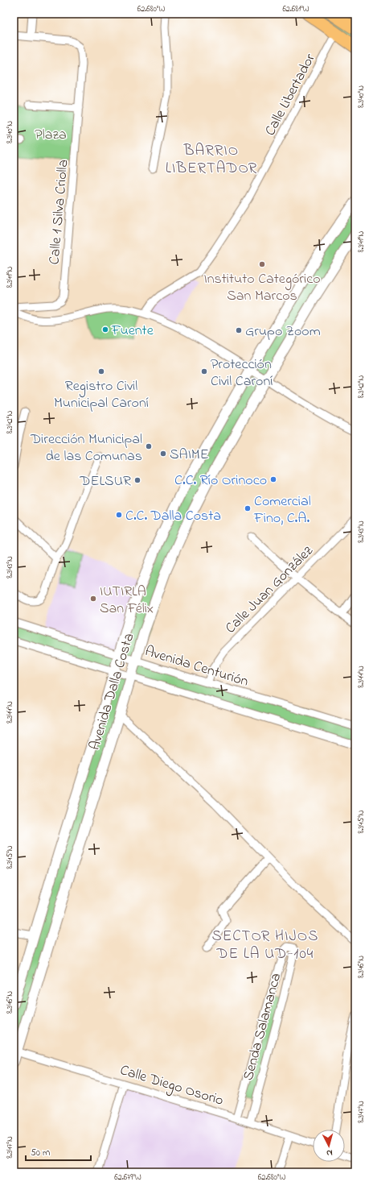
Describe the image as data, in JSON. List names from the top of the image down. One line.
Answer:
{"streets":{"street":["Calle Libertador","Calle 1 Silva Criolla","Calle Juan González","Avenida Centurión","Avenida Dalla Costa","Senda Salamanca","Calle Diego Osorio"]},"crossings":[["Calle Juan González","Avenida Centurión"],["Avenida Centurión","Avenida Dalla Costa"],["Avenida Dalla Costa","Calle Diego Osorio"],["Senda Salamanca","Calle Diego Osorio"]],"districts":["BARRIO LIBERTADOR","SECTOR HIJOS DE LA UD-104"],"parks":["Plaza"],"places":["Instituto Categórico San Marcos","Fuente","Grupo Zoom","Registro Civil Municipal Caroní","Protección Civil Caroní","Dirección Municipal de las Comunas","SAIME","C.C. Río Orinoco","DELSUR","Comercial Fino, C.A.","C.C. Dalla Costa","IUTIRLA San Félix"],"scale_bar":"50 m","north":"bottom","coordinates":["62.680°W","62.681°W","8.340°N","8.341°N","8.342°N","8.343°N","8.344°N","8.345°N","8.346°N","8.347°N","62.679°W"]}
